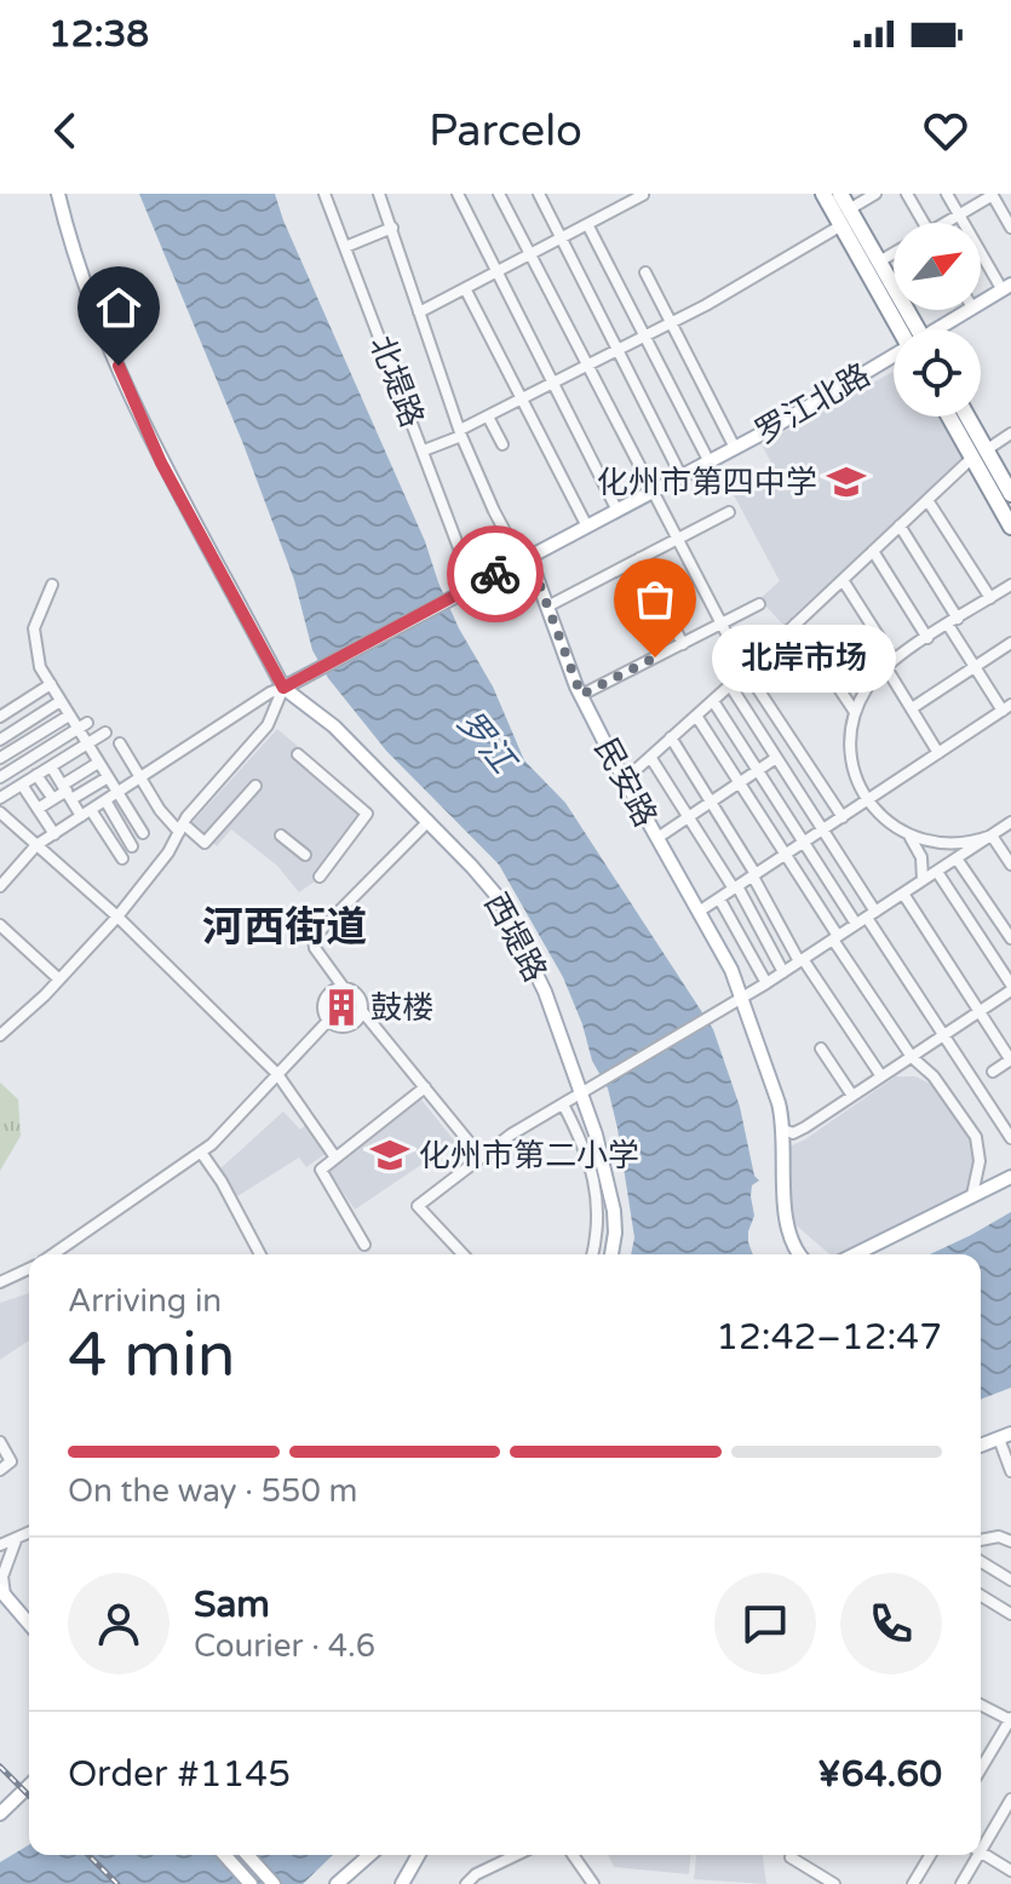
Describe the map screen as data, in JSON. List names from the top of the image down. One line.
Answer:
{"streets":{"main road":["罗江北路","民安路","西堤路"],"street":["北堤路"]},"crossings":[["罗江北路","民安路"],["罗江北路","西堤路"]],"districts":["河西街道"],"water":["罗江"],"places":{"school or university":["化州市第四中学","化州市第二小学"],"other":["北岸市场"],"building":["鼓楼"]},"north":"top right","page":{"status":"12:38","header":"Parcelo","bubble":"北岸市场","heading":["4 min","Arriving in","12:42–12:47"],"panel":["Sam","Courier · 4.6","Order #1145","¥64.60"],"bar":"On the way · 550 m"}}
